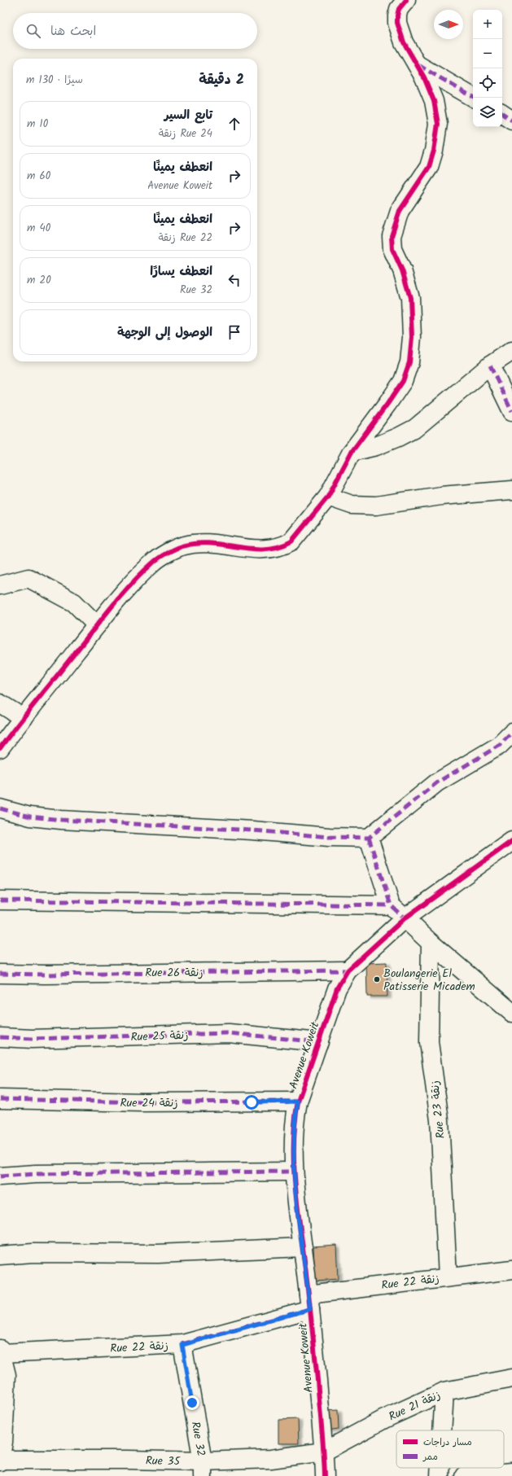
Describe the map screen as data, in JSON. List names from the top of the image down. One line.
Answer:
{"streets":{"street":["Rue 26 زنقة","Rue 25 زنقة","Avenue Koweit","Rue 24 زنقة","Rue 23 زنقة","Rue 22 زنقة","Rue 21 زنقة","Rue 32","Rue 35"]},"crossings":[["Rue 26 زنقة","Avenue Koweit"],["Rue 25 زنقة","Avenue Koweit"],["Avenue Koweit","Rue 24 زنقة"],["Avenue Koweit","Rue 22 زنقة"],["Avenue Koweit","Rue 21 زنقة"],["Avenue Koweit","Rue 35"],["Rue 23 زنقة","Rue 22 زنقة"],["Rue 22 زنقة","Rue 32"],["Rue 21 زنقة","Rue 35"],["Rue 32","Rue 35"]],"places":["Boulangerie El Patisserie Micadem"],"legend":["مسار دراجات","ممر"],"north":"right","page":{"map_buttons":["+","−"],"search":"ابحث هنا","heading":["2 دقيقة","سيرًا · 130 m"],"list":[["تابع السير","Rue 24 زنقة","10 m"],["انعطف يمينًا","Avenue Koweit","60 m"],["انعطف يمينًا","Rue 22 زنقة","40 m"],["انعطف يسارًا","Rue 32","20 m"],"الوصول إلى الوجهة"]}}
